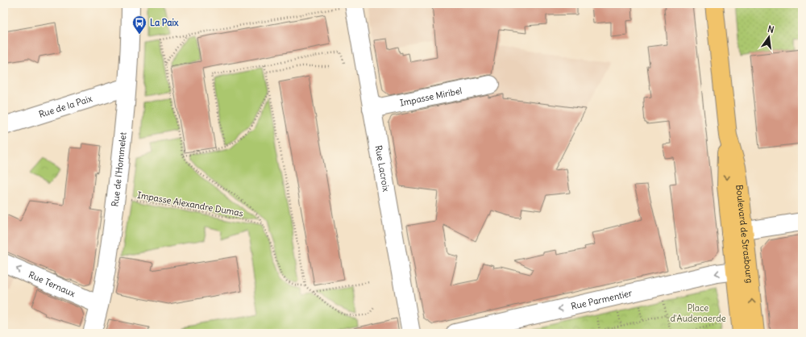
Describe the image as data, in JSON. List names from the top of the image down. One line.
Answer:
{"streets":{"main road":["Boulevard de Strasbourg"],"street":["Impasse Miribel","Rue de la Paix","Rue Lacroix","Rue de l'Hommelet","Rue Ternaux","Rue Parmentier"],"path":["Impasse Alexandre Dumas"]},"crossings":[["Impasse Miribel","Rue Lacroix"],["Rue de la Paix","Rue de l'Hommelet"],["Rue de l'Hommelet","Impasse Alexandre Dumas"],["Rue de l'Hommelet","Rue Ternaux"],["Boulevard de Strasbourg","Rue Parmentier"]],"one_way":["Rue Ternaux","Rue Parmentier"],"parks":["Place d'Audenaerde"],"places":{"bus stop":["La Paix"]},"north":"top"}
